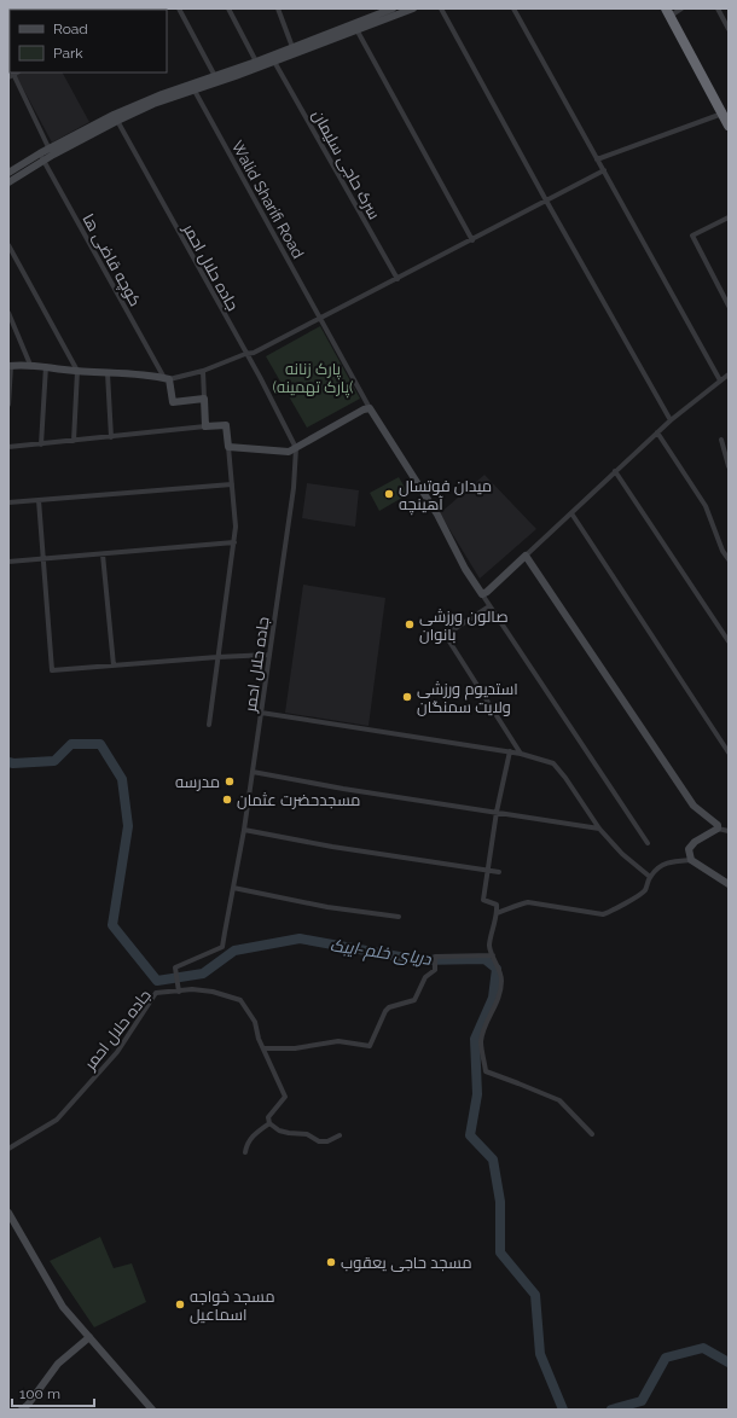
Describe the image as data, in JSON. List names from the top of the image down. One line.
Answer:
{"streets":{"street":["سرک حاجی سلیمان","Walid Sharifi Road","کوچه قاضی ها","جاده حلال احمر"]},"water":["دریای خلم-ایبک"],"parks":["پارک زنانه (پارک تهمینه("],"places":["میدان فوتسال آهینچه","صالون ورزشی بانوان","استدیوم ورزشی ولایت سمنگان","مدرسه","مسجدحضرت عثمان","مسجد حاجی یعقوب","مسجد خواجه اسماعیل"],"legend":["Road","Park"],"scale_bar":"100 m"}
